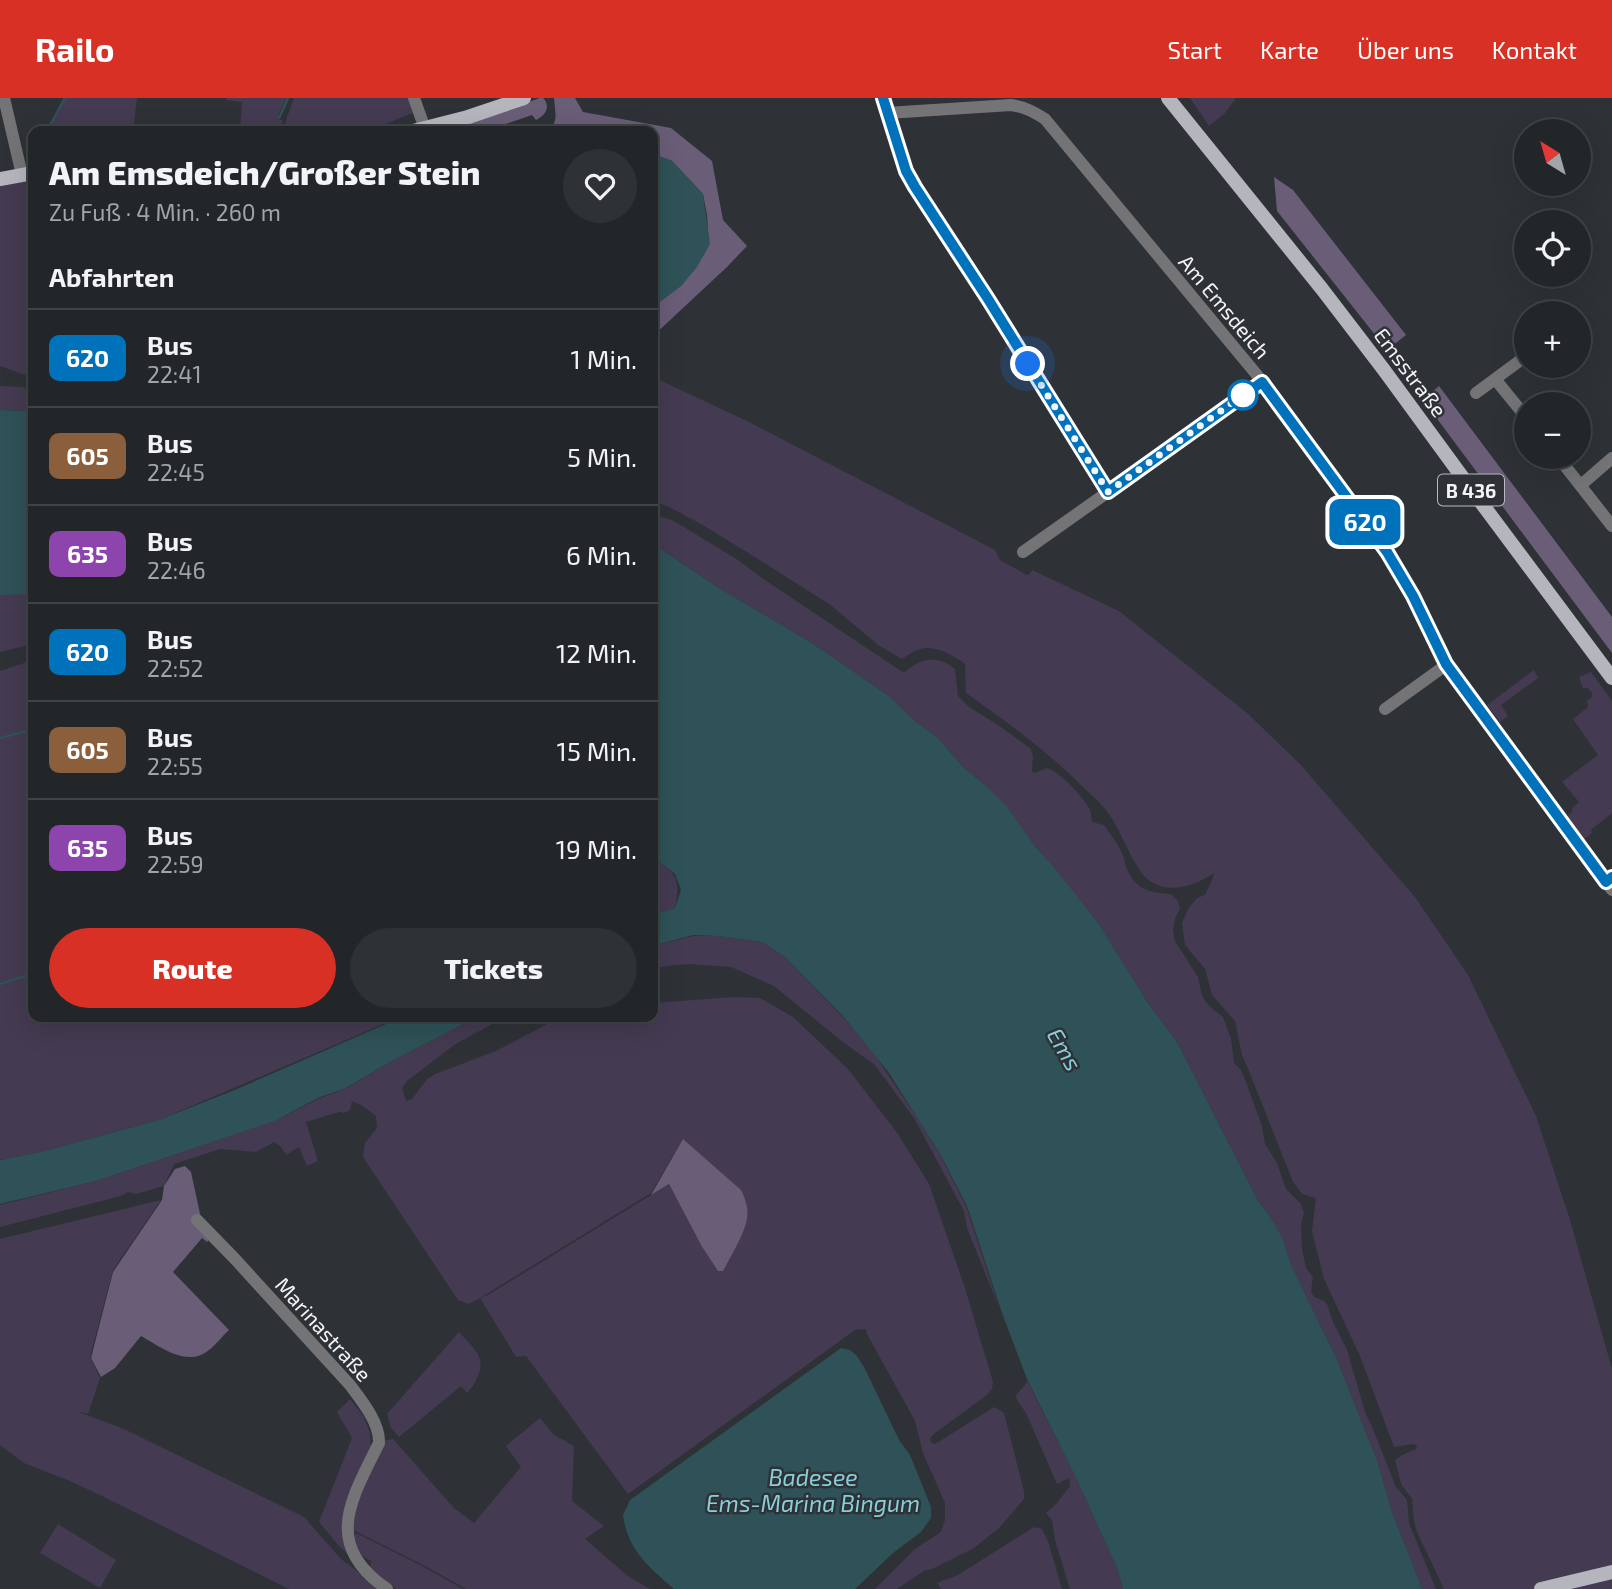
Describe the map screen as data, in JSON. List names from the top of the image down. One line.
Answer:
{"streets":{"main road":["Emsstraße","B 436"],"street":["Am Emsdeich","Marinastraße"]},"water":["Ems","Badesee Ems-Marina Bingum"],"lines":["bus line 620"],"north":"top left","page":{"header":"Railo","nav":["Start","Karte","Über uns","Kontakt"],"on_map":"620","map_buttons":["+","−"],"heading":[["Am Emsdeich/Großer Stein","Zu Fuß · 4 Min. · 260 m"],"Abfahrten"],"list":[{"mark":"620","name":"Bus","note":"22:41","value":"1 Min."},{"mark":"605","name":"Bus","note":"22:45","value":"5 Min."},{"mark":"635","name":"Bus","note":"22:46","value":"6 Min."},{"mark":"620","name":"Bus","note":"22:52","value":"12 Min."},{"mark":"605","name":"Bus","note":"22:55","value":"15 Min."},{"mark":"635","name":"Bus","note":"22:59","value":"19 Min."}],"buttons":["Route","Tickets"]}}
